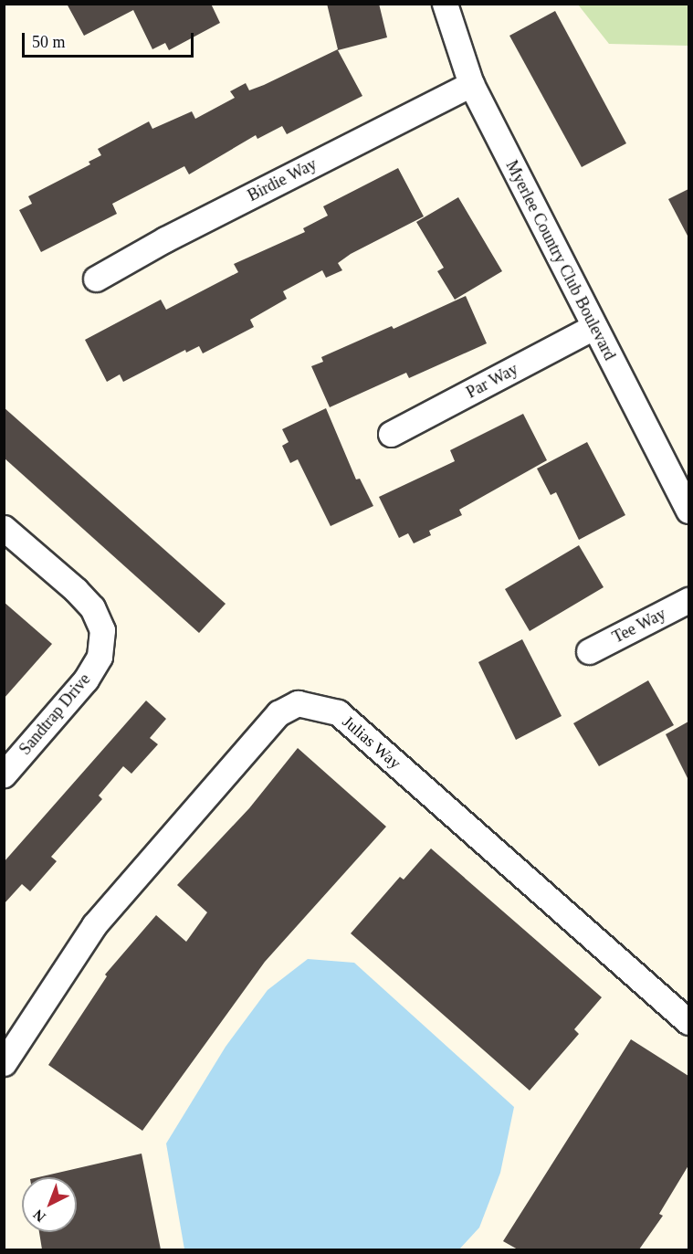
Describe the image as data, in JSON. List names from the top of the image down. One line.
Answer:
{"streets":{"street":["Birdie Way","Myerlee Country Club Boulevard","Par Way","Tee Way","Sandtrap Drive","Julias Way"]},"crossings":[["Birdie Way","Myerlee Country Club Boulevard"],["Myerlee Country Club Boulevard","Par Way"]],"scale_bar":"50 m","north":"bottom left"}
